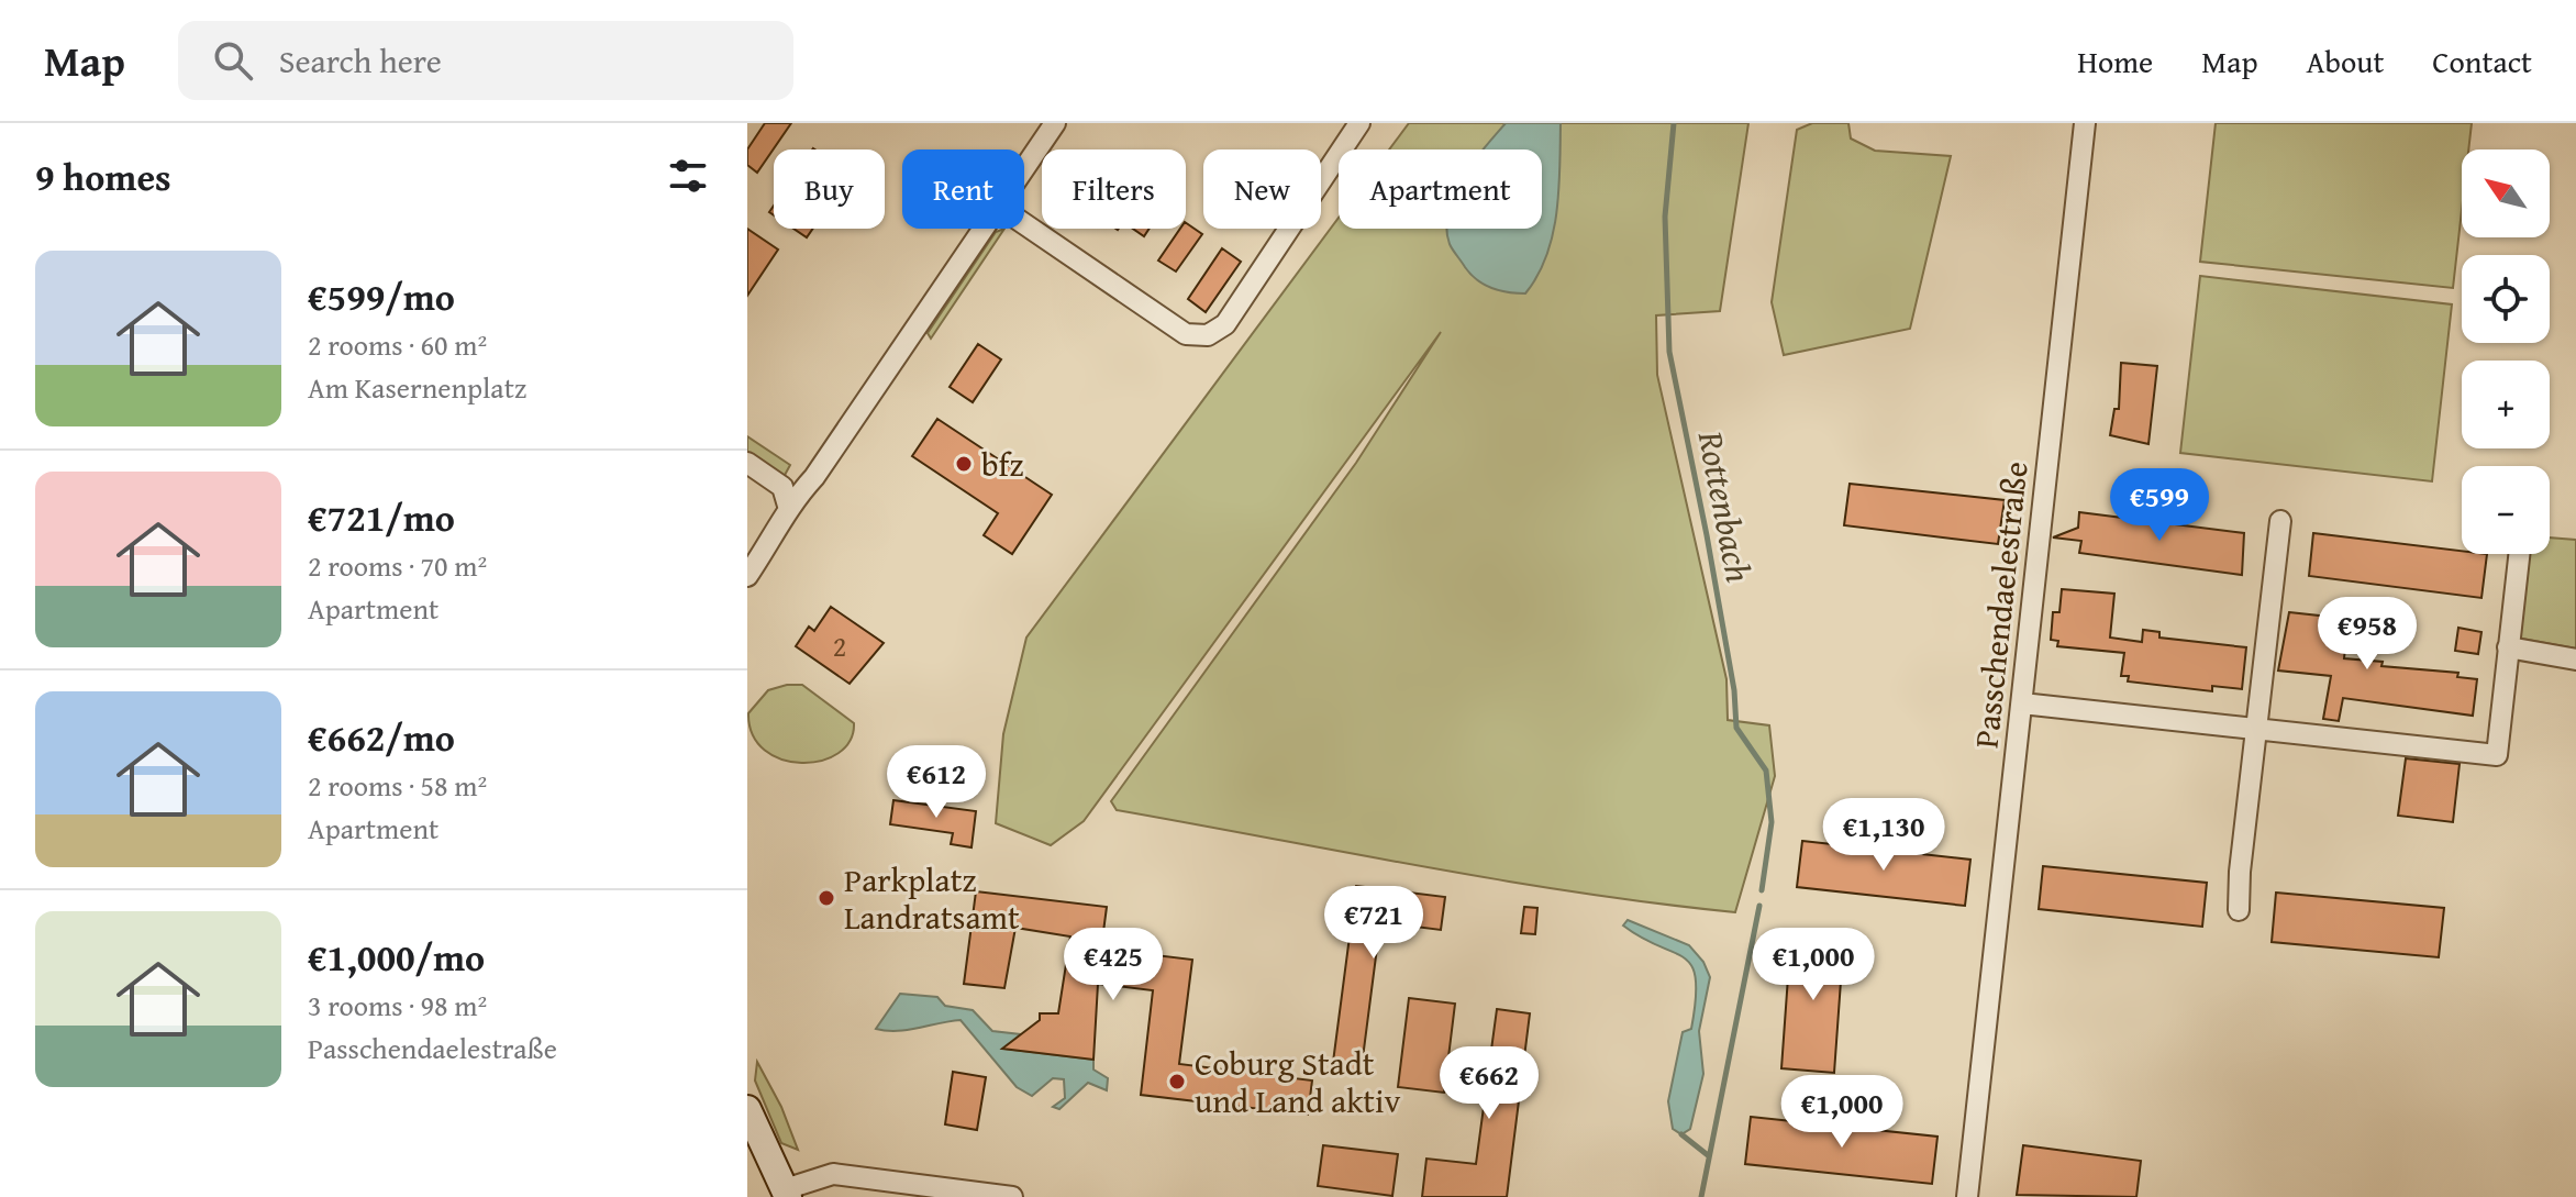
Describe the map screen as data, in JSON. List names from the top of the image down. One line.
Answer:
{"streets":{"street":["Passchendaelestraße"]},"water":["Rottenbach"],"places":["bfz","Parkplatz Landratsamt","Coburg Stadt und Land aktiv"],"house_numbers":["2"],"north":"top left","page":{"header":"Map","search":"Search here","nav":["Home","Map","About","Contact"],"heading":"9 homes","map_buttons":["+","−"],"chip":["Buy","Rent","Filters","New","Apartment"],"list":[{"name":"€599/mo","note":"2 rooms · 60 m² · Am Kasernenplatz"},{"name":"€721/mo","note":"2 rooms · 70 m² · Apartment"},{"name":"€662/mo","note":"2 rooms · 58 m² · Apartment"},{"name":"€1,000/mo","note":"3 rooms · 98 m² · Passchendaelestraße"}],"price":["€599","€958","€612","€1,130","€721","€425","€1,000","€662","€1,000"]}}
